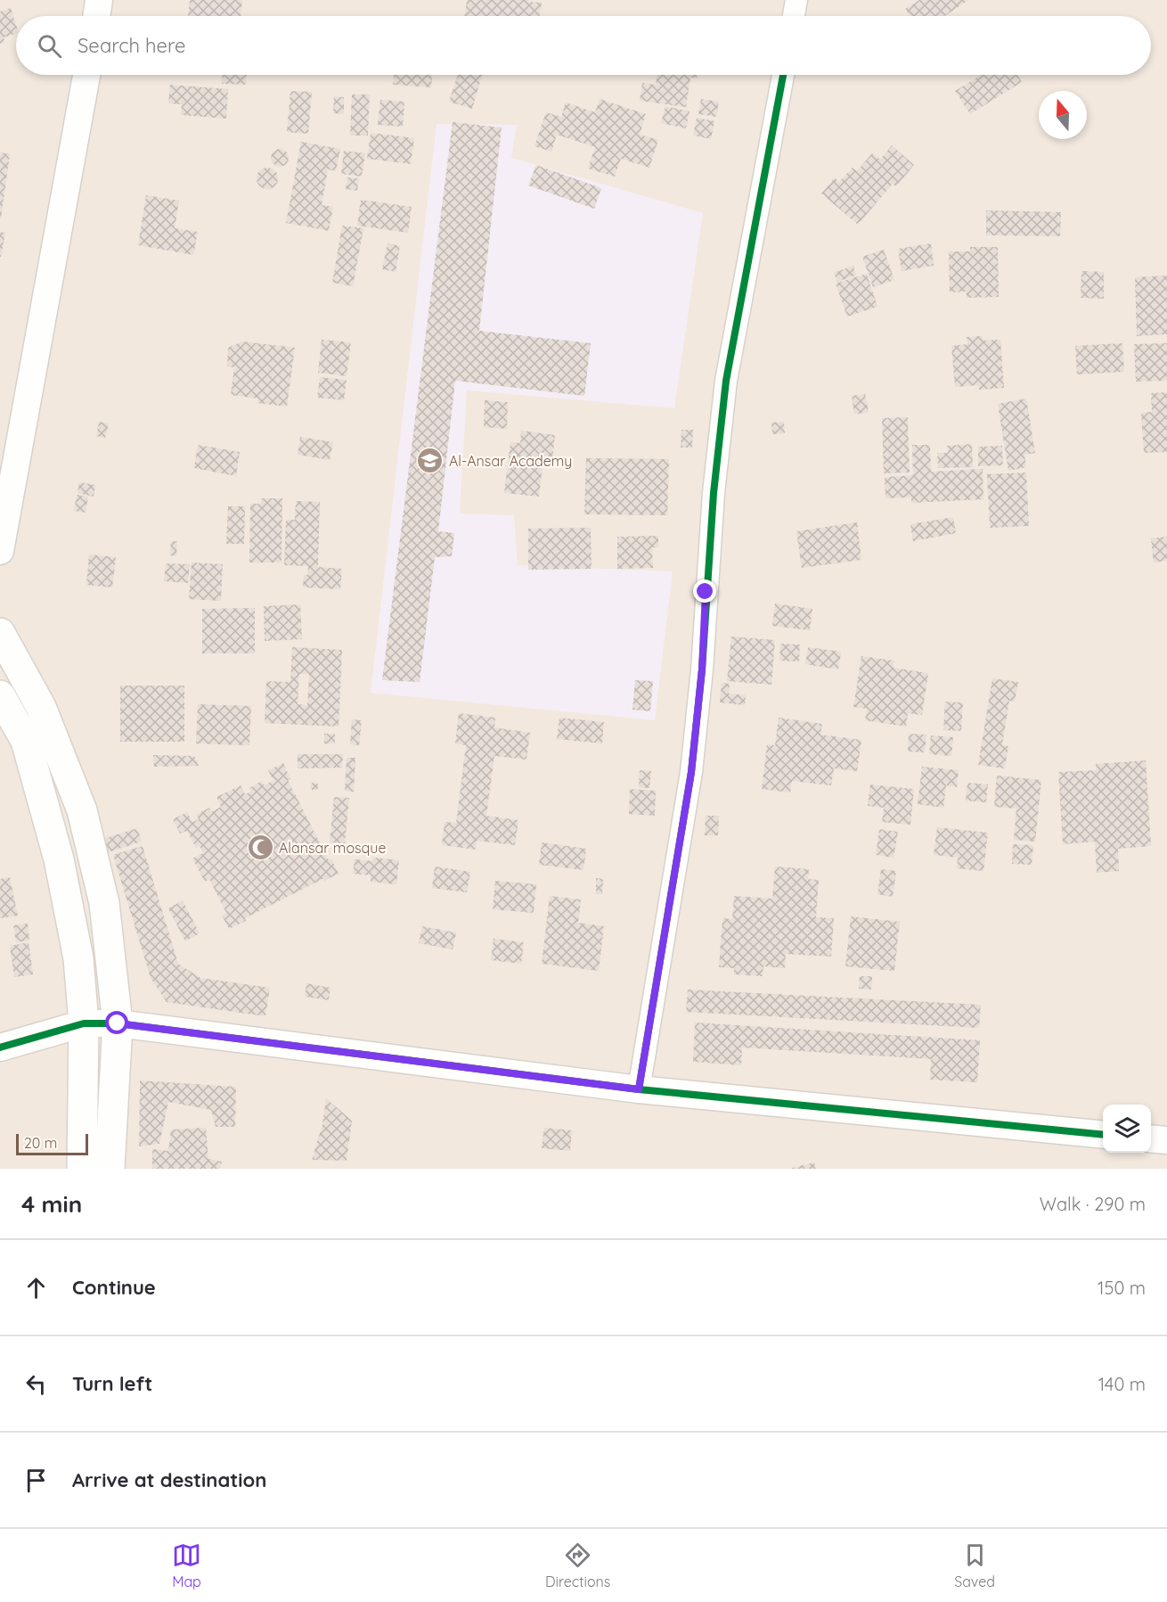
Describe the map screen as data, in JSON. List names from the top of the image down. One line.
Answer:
{"places":{"school or university":["Al-Ansar Academy"],"mosque":["Alansar mosque"]},"scale_bar":"20 m","north":"top","page":{"search":"Search here","scale":"20 m","heading":["4 min","Walk · 290 m"],"list":[["Continue","150 m"],["Turn left","140 m"],"Arrive at destination"],"nav":["Map","Directions","Saved"]}}
